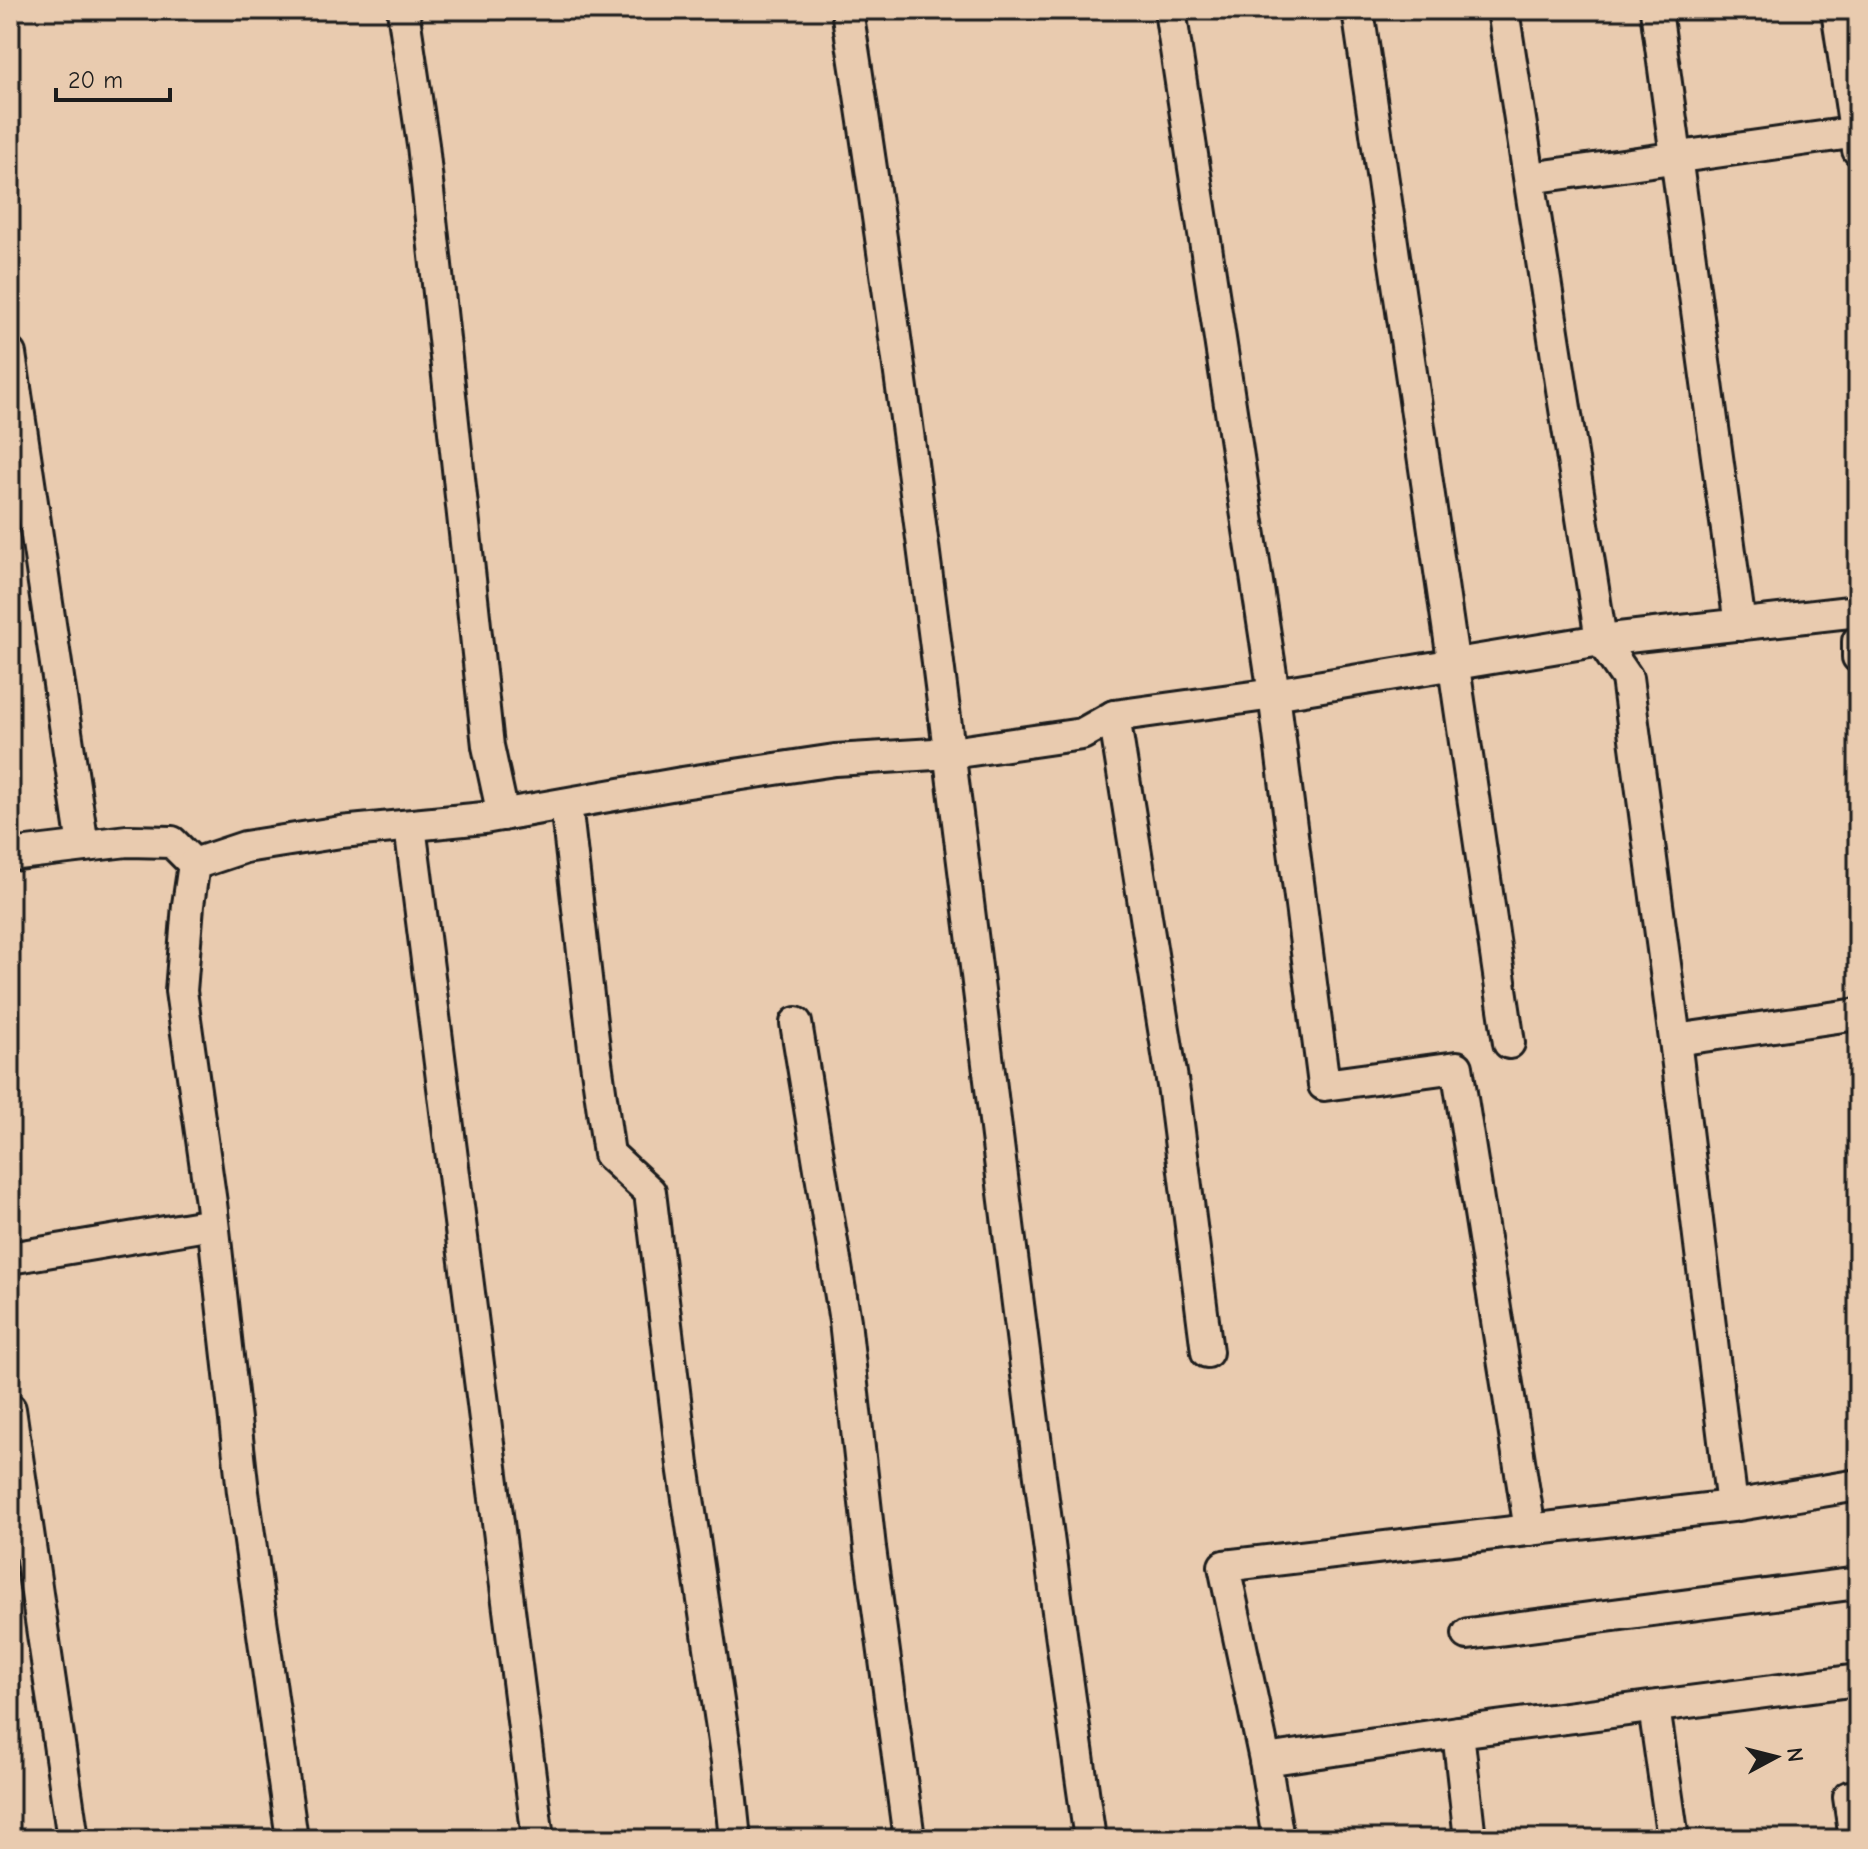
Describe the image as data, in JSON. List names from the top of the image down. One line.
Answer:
{"scale_bar":"20 m","north":"right"}
